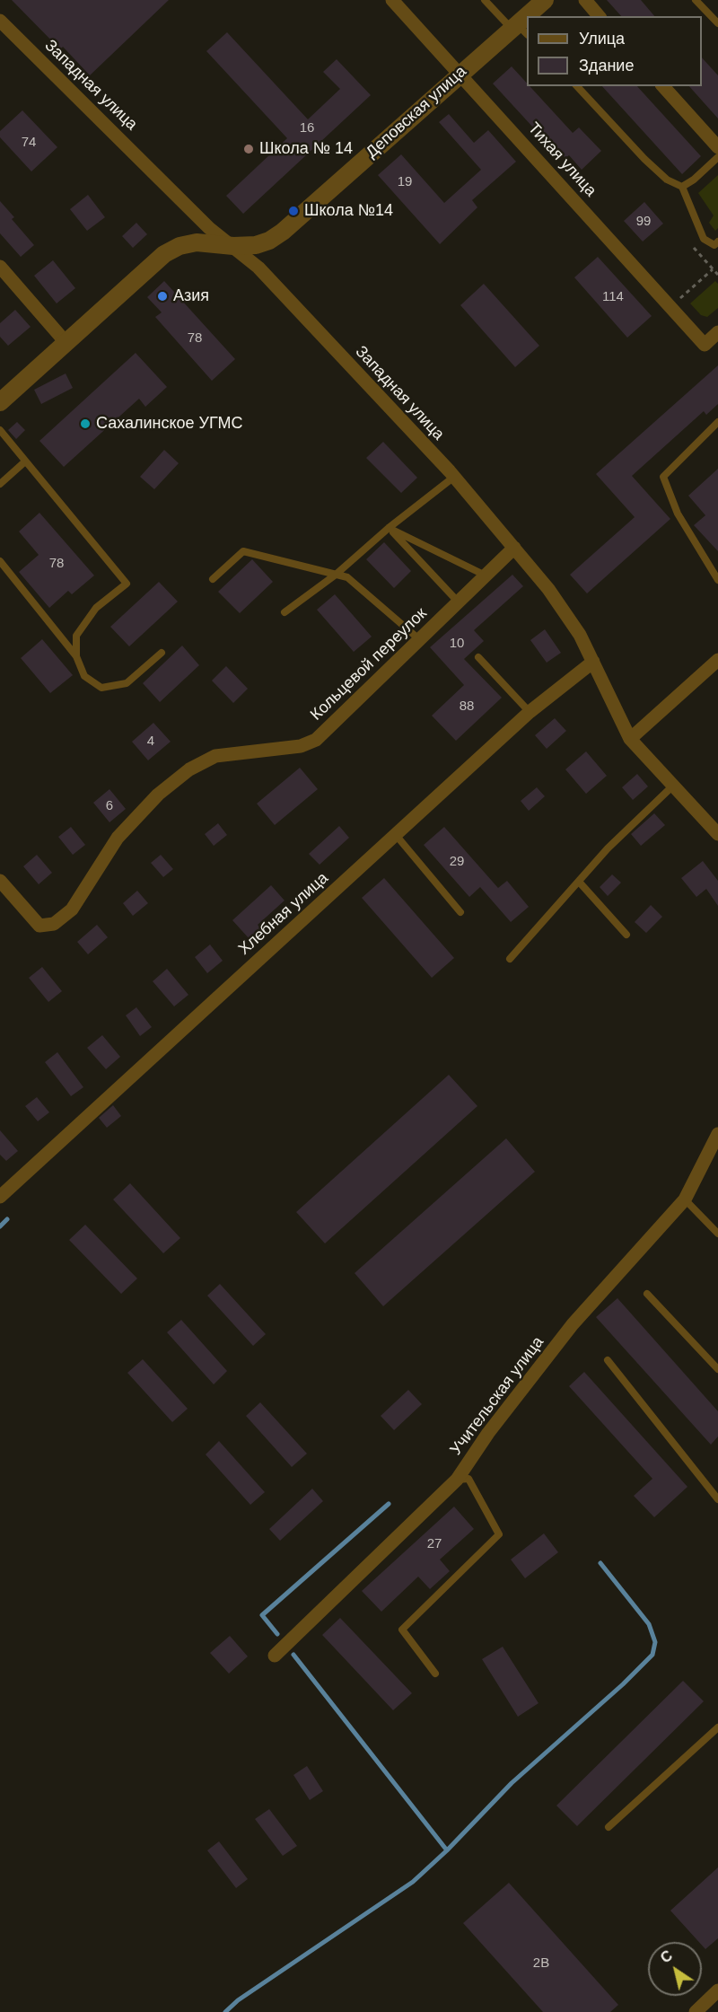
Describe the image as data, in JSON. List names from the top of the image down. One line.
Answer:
{"streets":{"street":["Западная улица","Деповская улица","Тихая улица","Кольцевой переулок","Хлебная улица","Учительская улица"]},"crossings":[["Западная улица","Деповская улица"],["Западная улица","Кольцевой переулок"],["Западная улица","Хлебная улица"],["Деповская улица","Тихая улица"]],"places":["Школа № 14","Школа №14","Азия","Сахалинское УГМС"],"house_numbers":["16","74","19","99","114","78","78","10","88","4","6","29","27","2В"],"legend":["Улица","Здание"],"north":"top left"}
